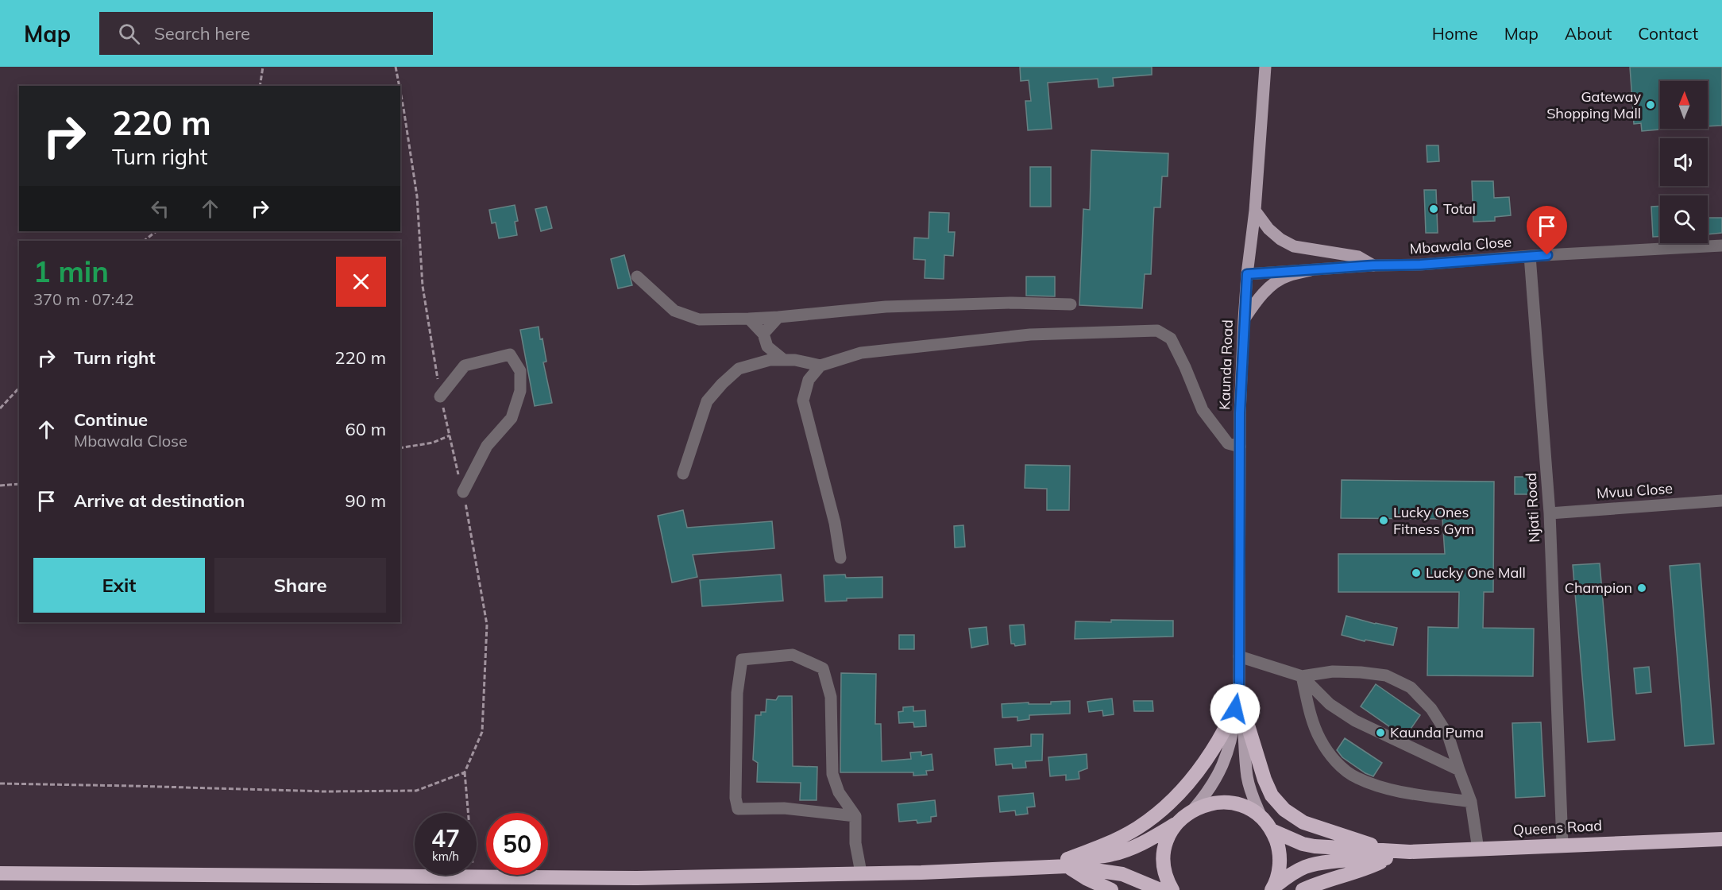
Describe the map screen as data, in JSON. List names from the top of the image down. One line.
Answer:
{"streets":{"highway":["Queens Road"],"main road":["Kaunda Road"],"street":["Mbawala Close","Mvuu Close","Njati Road"]},"crossings":[["Mbawala Close","Kaunda Road"],["Mbawala Close","Njati Road"],["Mvuu Close","Njati Road"],["Njati Road","Queens Road"]],"places":["Gateway Shopping Mall","Total","Lucky Ones Fitness Gym","Lucky One Mall","Champion","Kaunda Puma"],"north":"top","page":{"header":"Map","search":"Search here","nav":["Home","Map","About","Contact"],"turn":["220 m","Turn right"],"heading":["1 min","370 m · 07:42"],"list":[{"name":"Turn right","value":"220 m"},{"name":"Continue","note":"Mbawala Close","value":"60 m"},{"name":"Arrive at destination","value":"90 m"}],"buttons":["Exit","Share"],"speed":"47 km/h","limit":"50"}}
